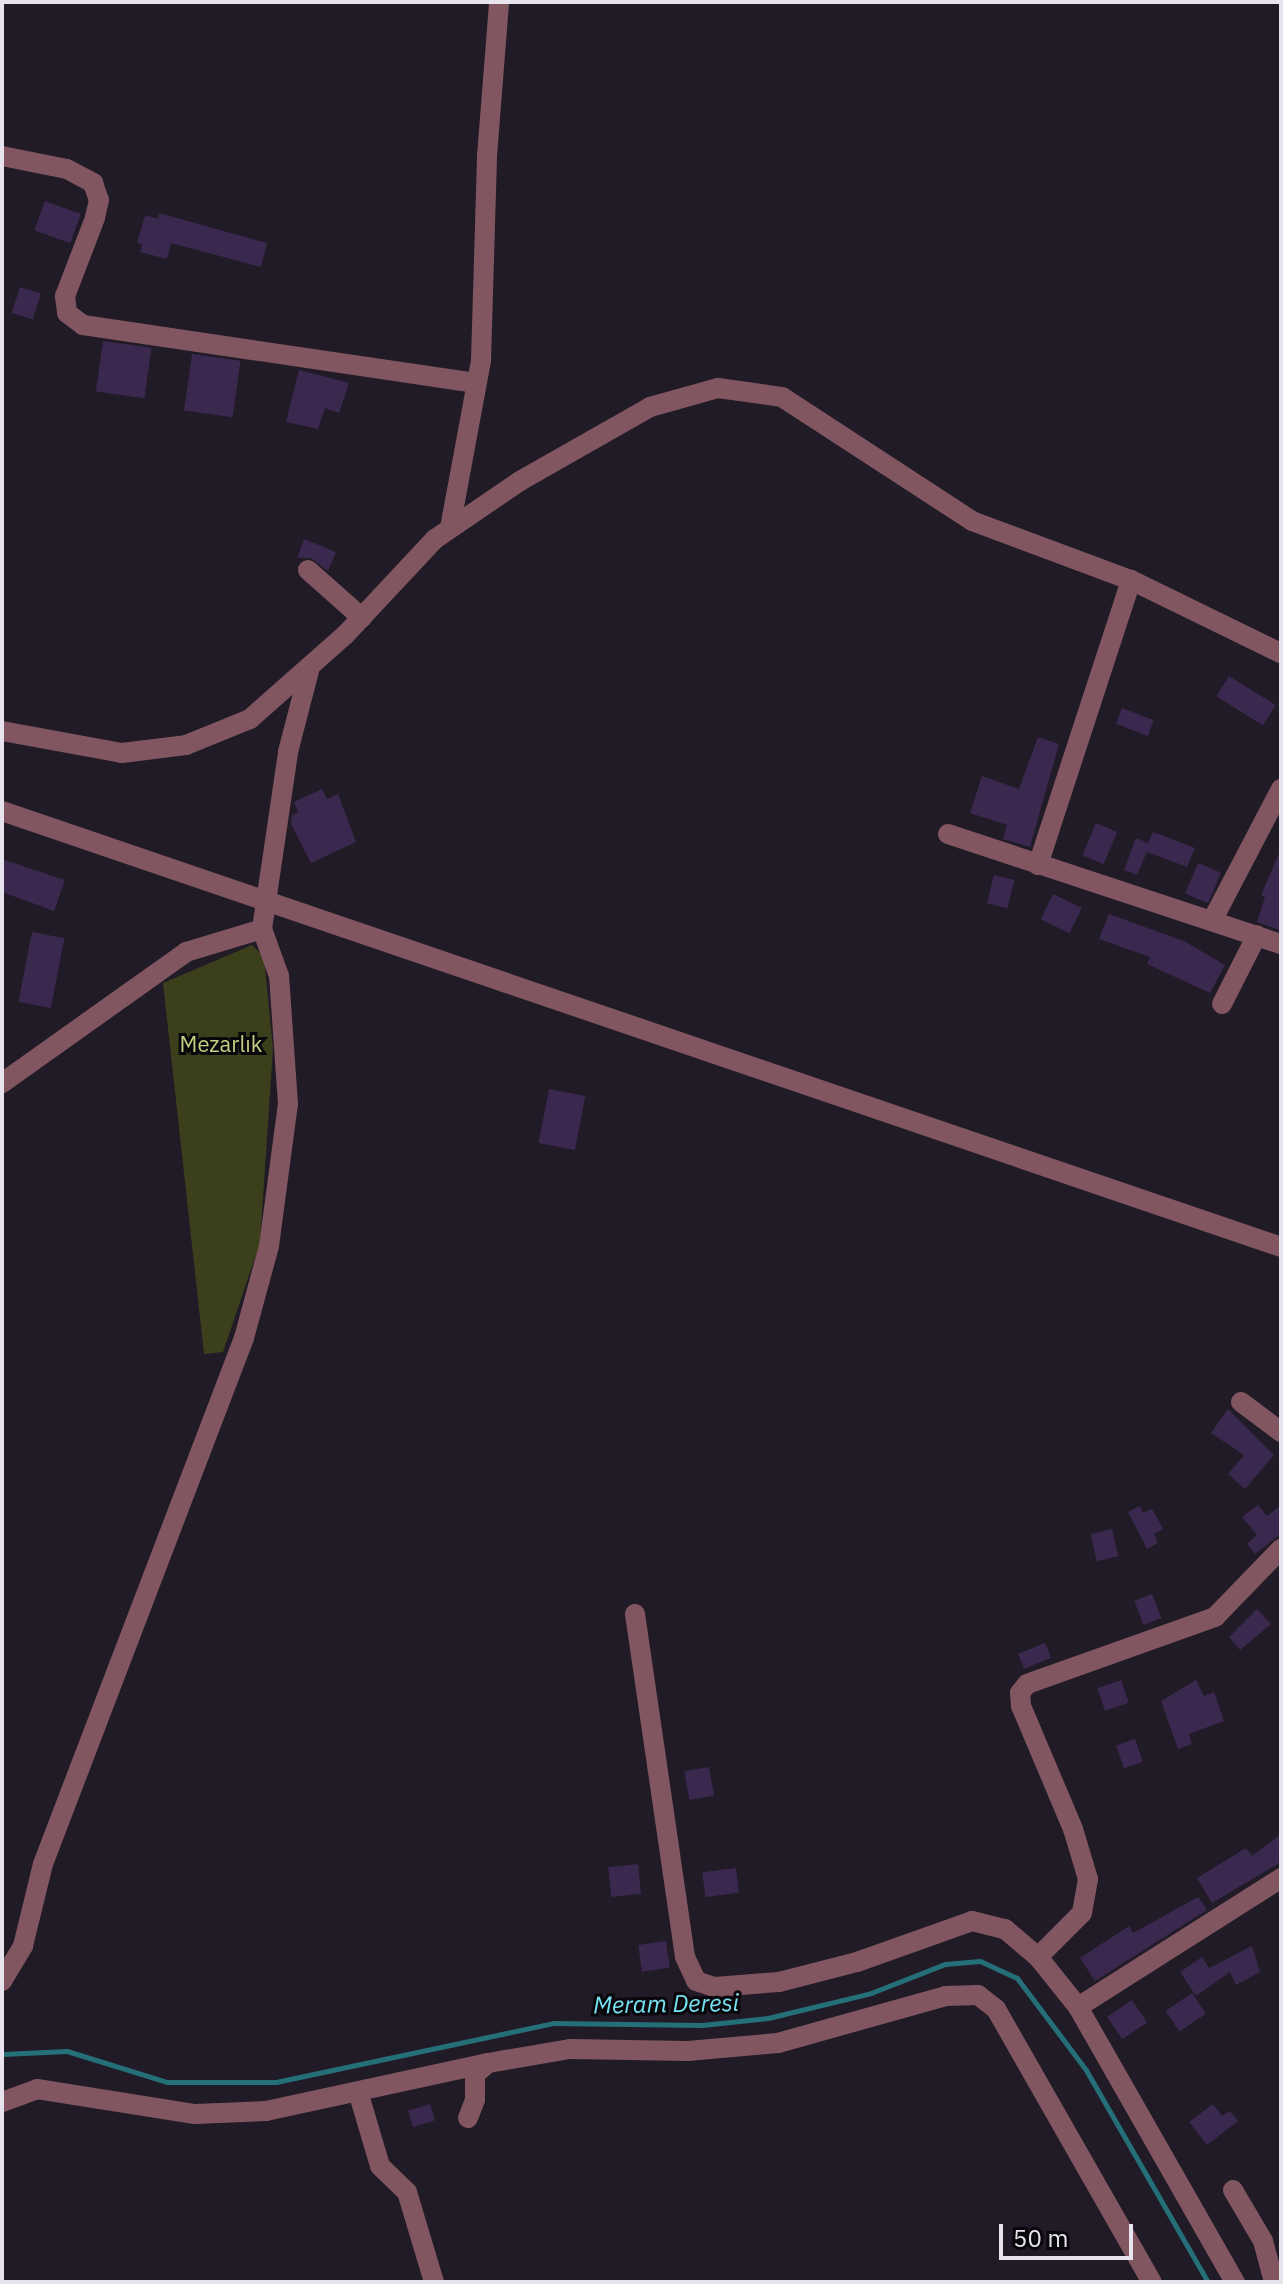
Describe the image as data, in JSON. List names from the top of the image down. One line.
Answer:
{"water":["Meram Deresi"],"parks":["Mezarlık"],"scale_bar":"50 m"}
